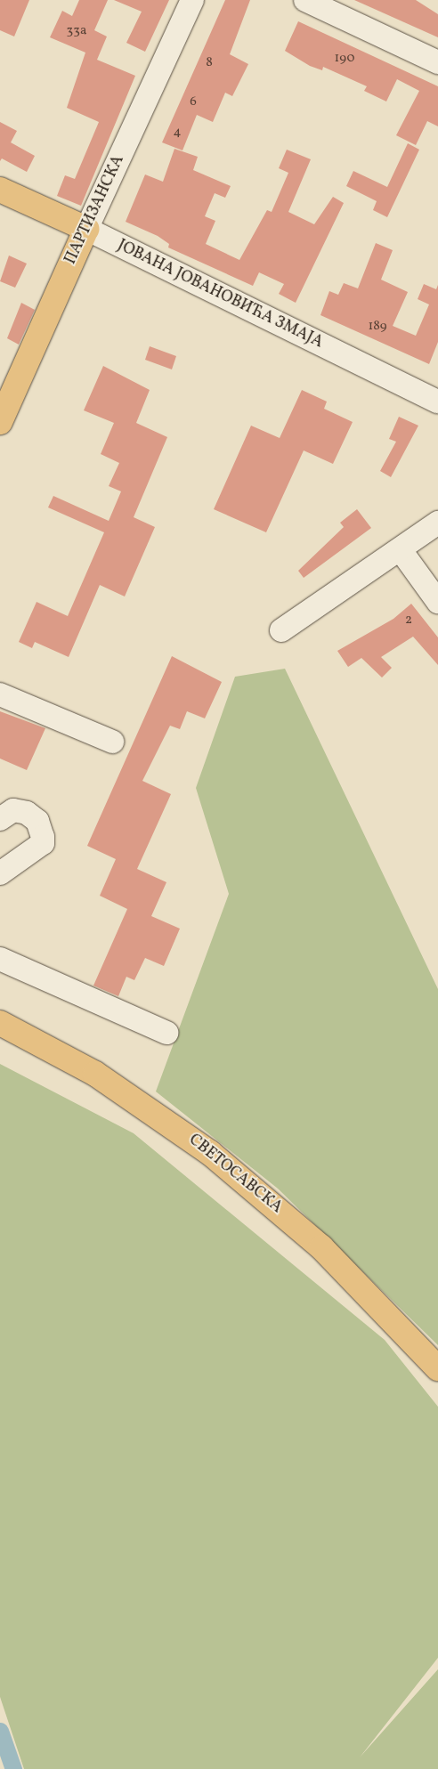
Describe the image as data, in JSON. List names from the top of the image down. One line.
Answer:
{"streets":{"main road":["ПАРТИЗАНСКА","ЈОВАНА ЈОВАНОВИЋА ЗМАЈА","СВЕТОСАВСКА"]},"crossings":[["ПАРТИЗАНСКА","ЈОВАНА ЈОВАНОВИЋА ЗМАЈА"]],"house_numbers":["33a","190","8","6","4","189","2"]}
